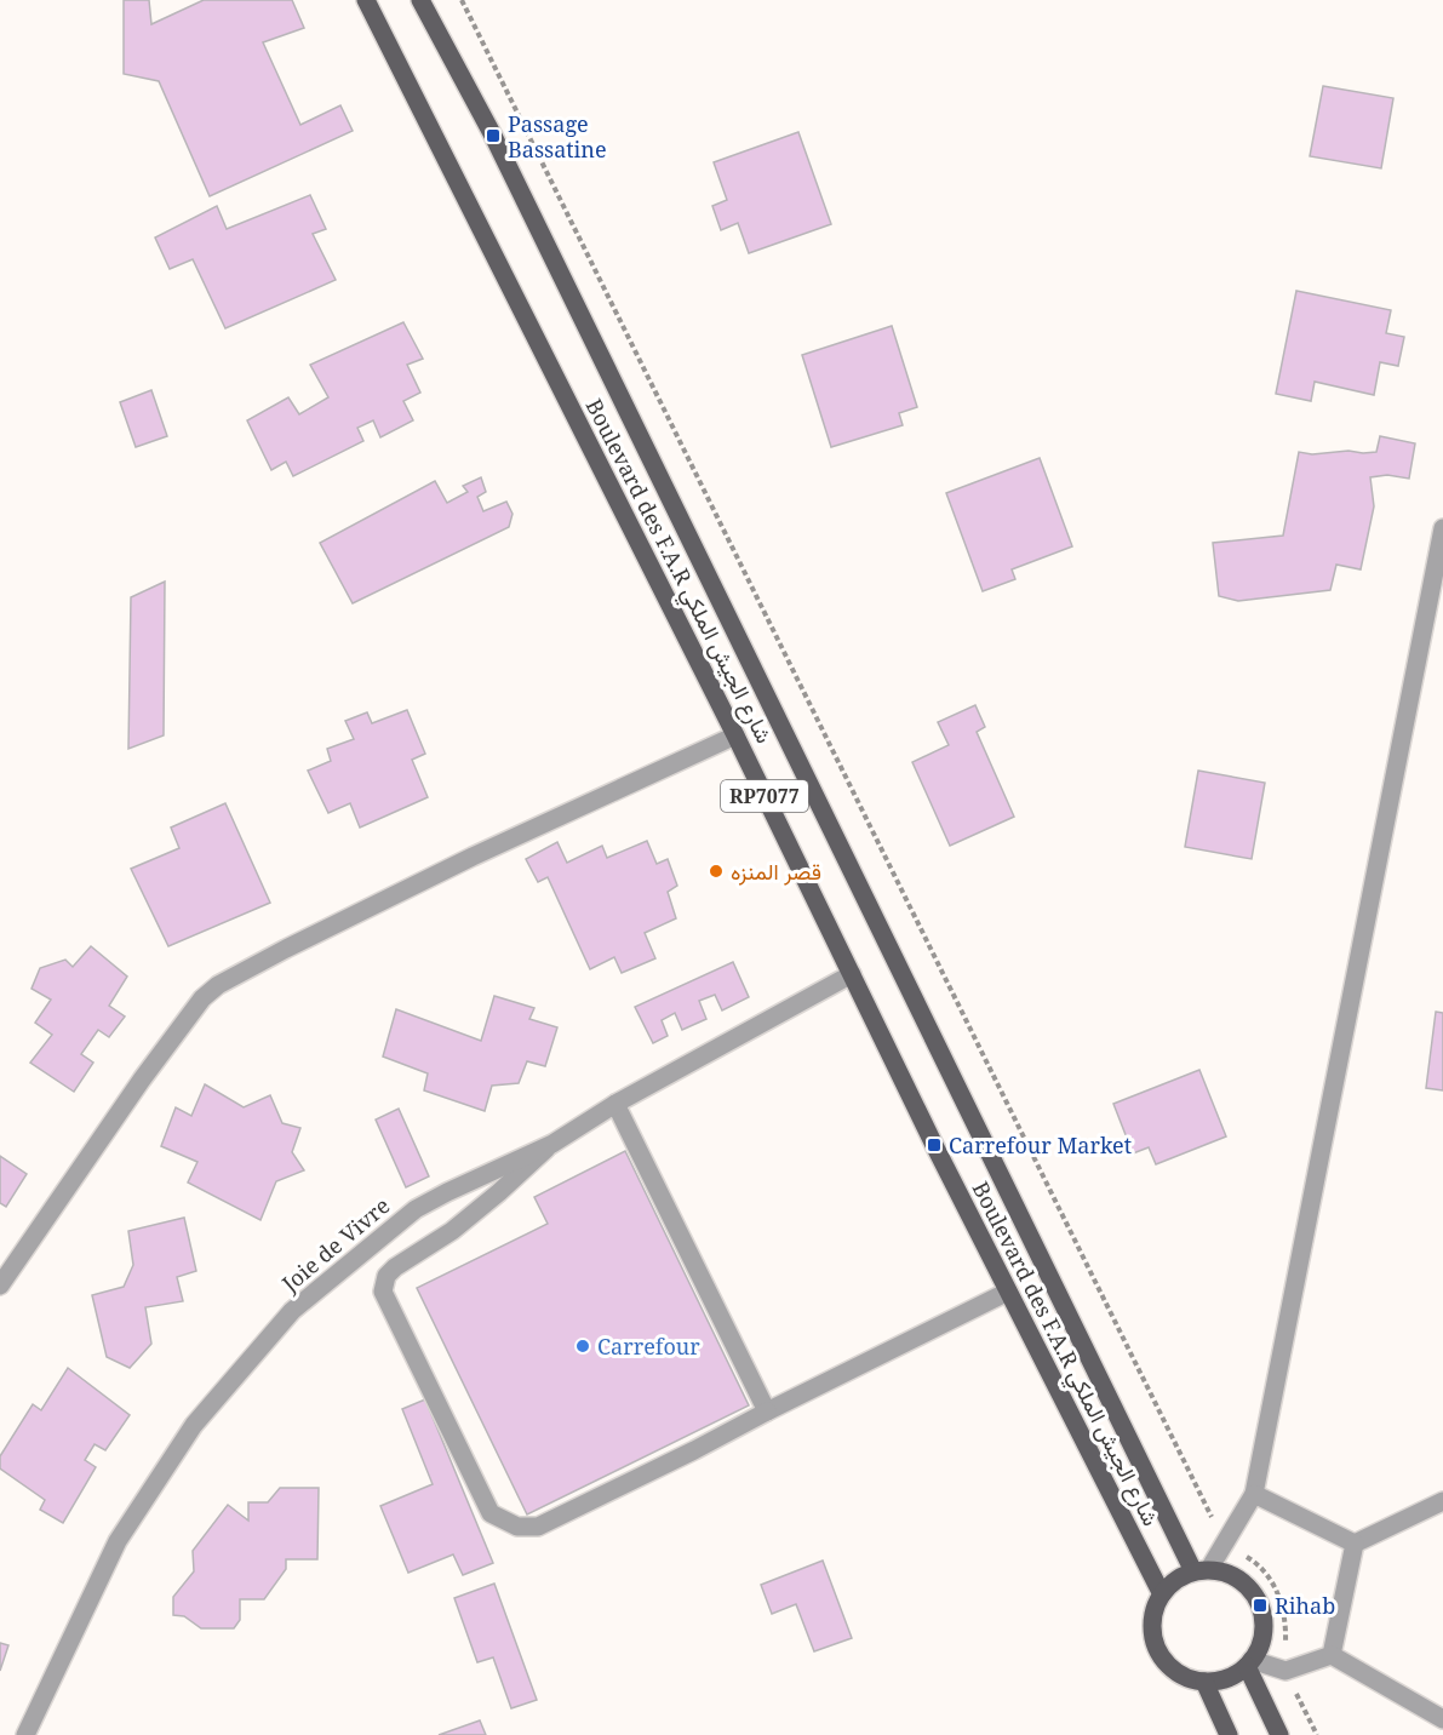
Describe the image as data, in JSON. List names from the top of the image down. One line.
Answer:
{"streets":{"main road":["Boulevard des F.A.R شارع الجيش الملكي","RP7077"],"street":["Joie de Vivre"]},"crossings":[["Boulevard des F.A.R شارع الجيش الملكي","Joie de Vivre"]],"places":{"transit":["Passage Bassatine","Carrefour Market","Rihab"],"other":["قصر المنزه","Carrefour"]}}
